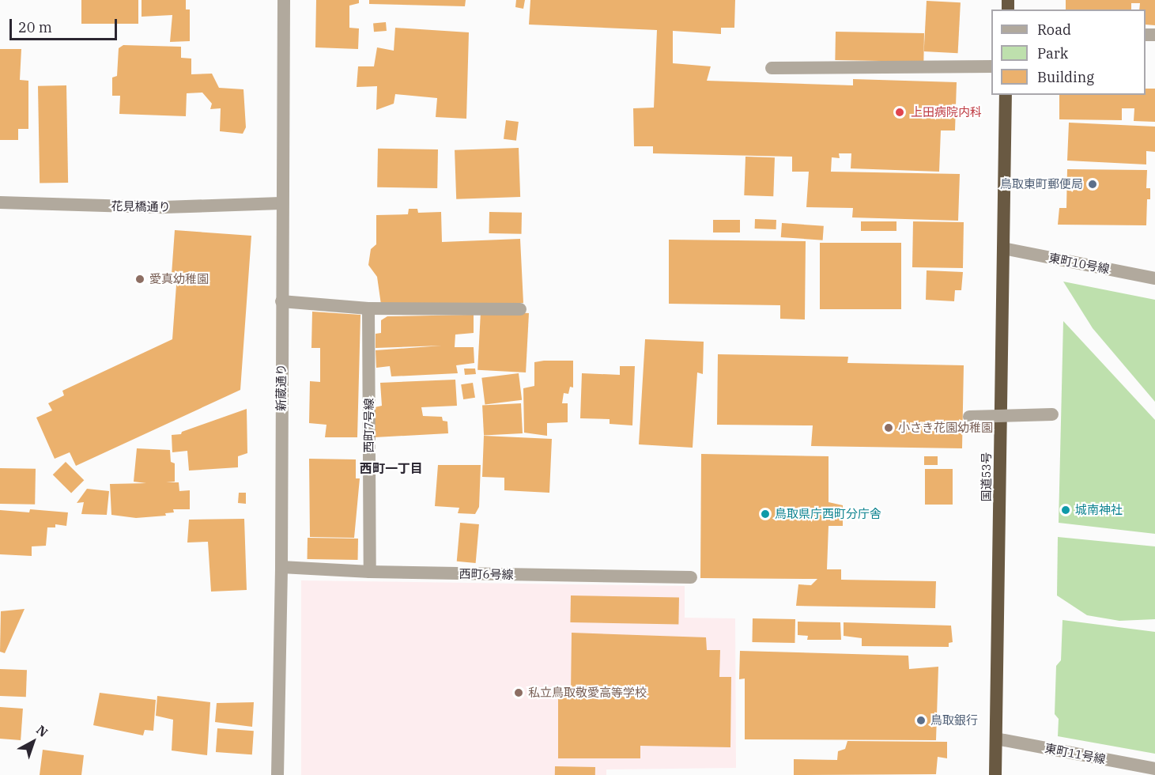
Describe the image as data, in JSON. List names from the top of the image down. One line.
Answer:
{"streets":{"highway":["国道53号"],"street":["花見橋通り","東町10号線","新蔵通り","西町7号線","西町6号線","東町11号線"]},"crossings":[["花見橋通り","新蔵通り"],["東町10号線","国道53号"],["新蔵通り","西町6号線"],["西町7号線","西町6号線"],["国道53号","東町11号線"]],"districts":["西町一丁目"],"places":["上田病院内科","鳥取東町郵便局","愛真幼稚園","小さき花園幼稚園","城南神社","鳥取県庁西町分庁舎","私立鳥取敬愛高等学校","鳥取銀行"],"legend":["Road","Park","Building"],"scale_bar":"20 m","north":"top right"}
